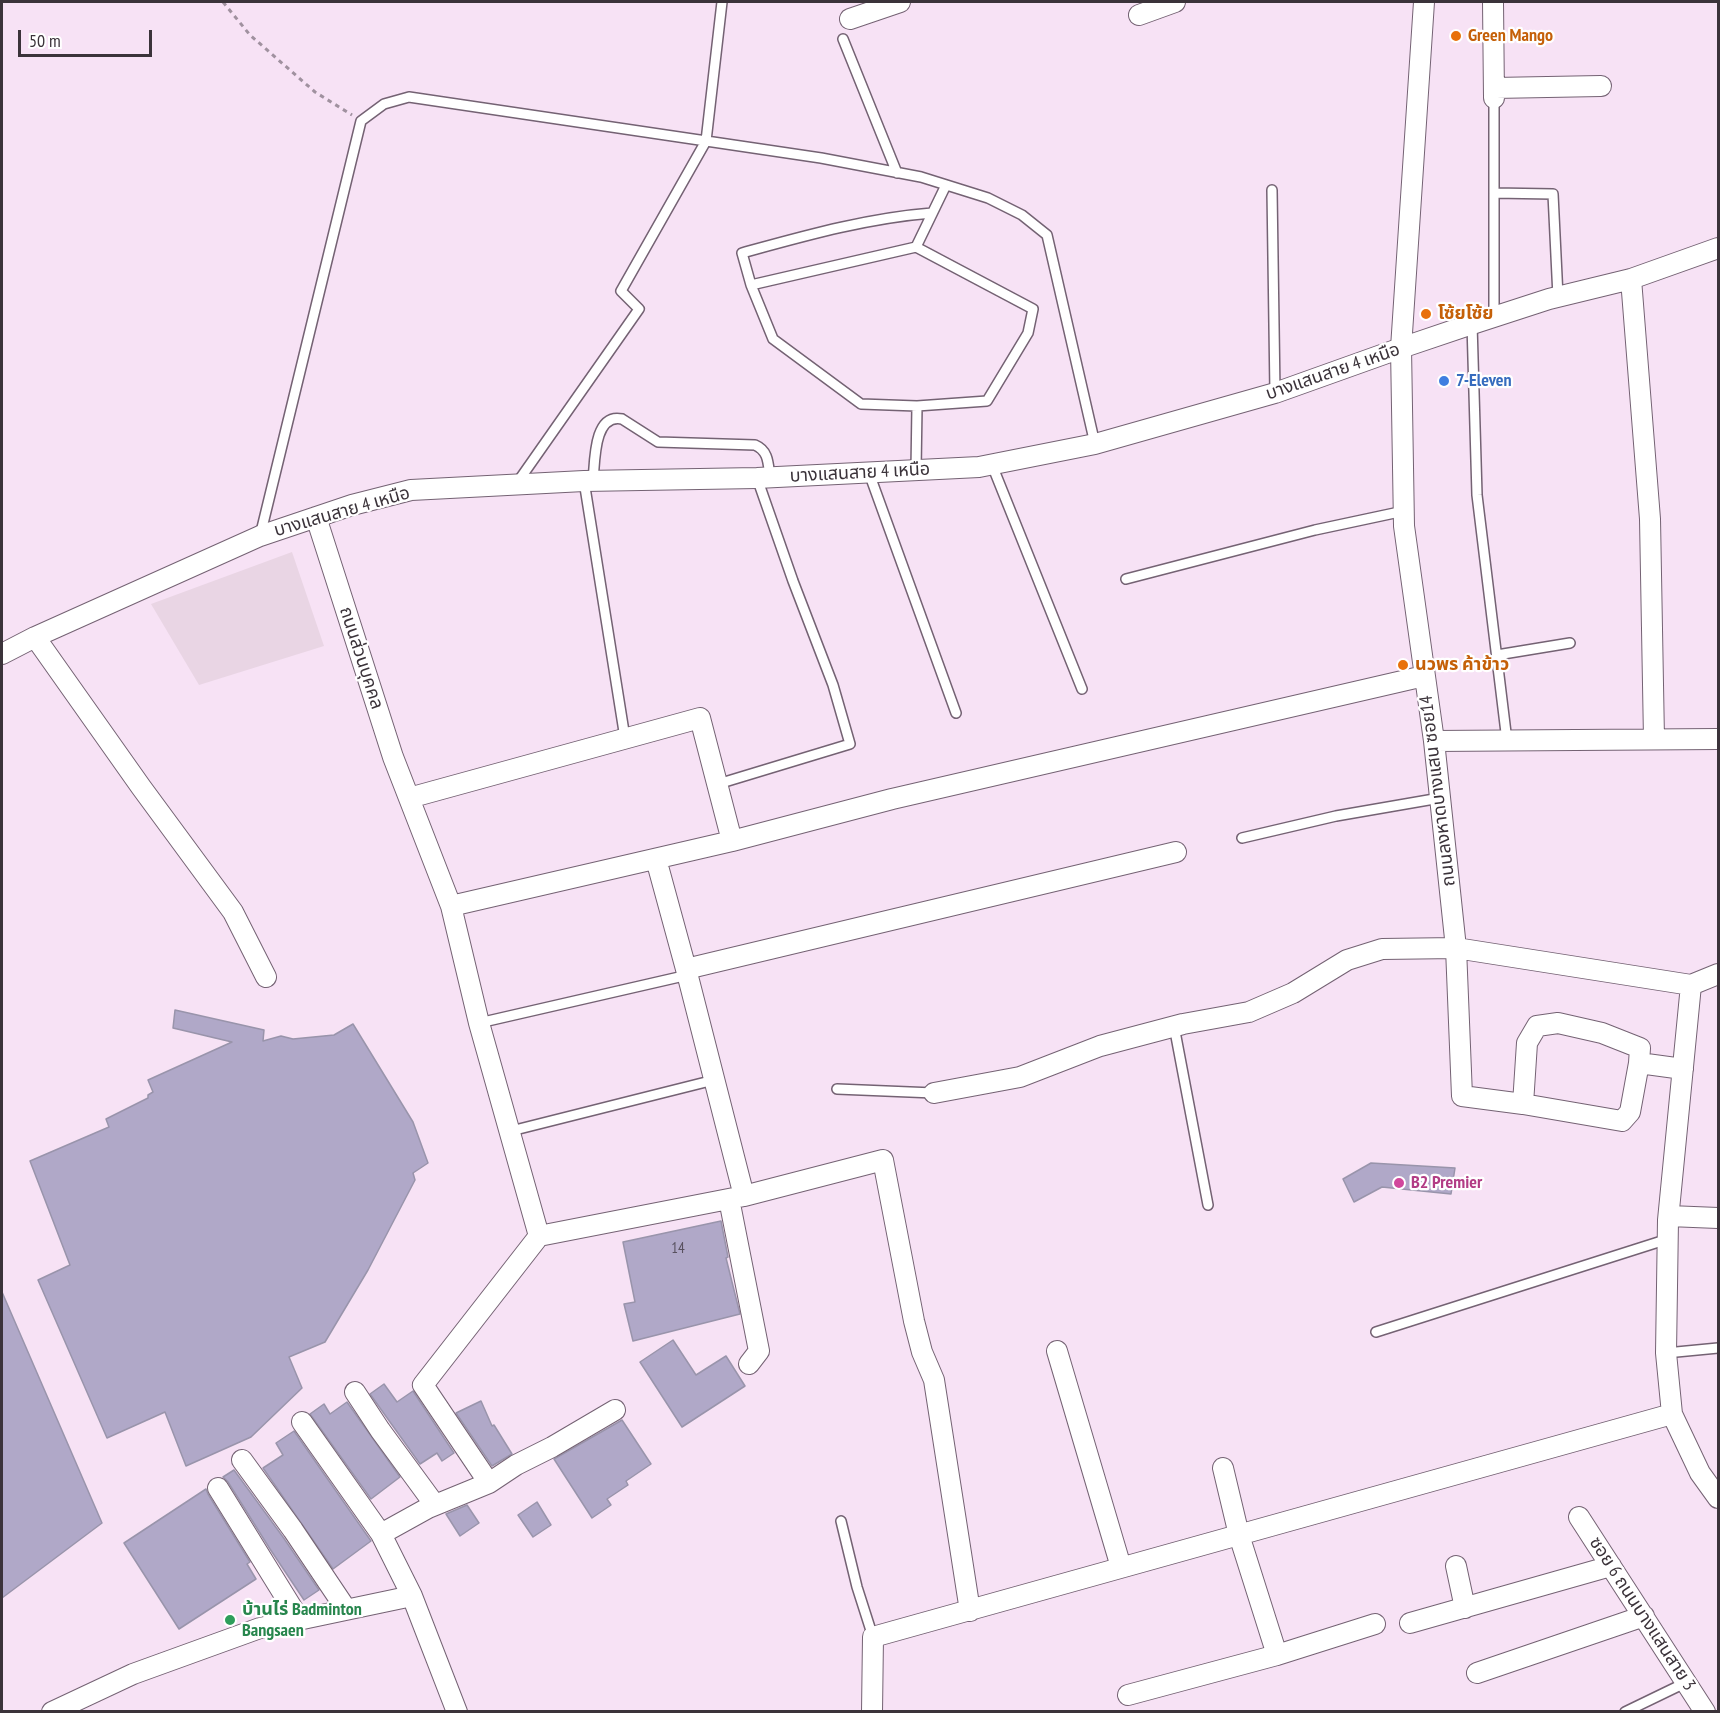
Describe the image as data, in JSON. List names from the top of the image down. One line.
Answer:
{"streets":{"street":["บางแสนสาย 4 เหนือ","ถนนส่วนบุคคล","ถนนลงหาดบางแสน ซอย14","ซอย 6 ถนนบางแสนสาย 3"]},"crossings":[["บางแสนสาย 4 เหนือ","ถนนส่วนบุคคล"],["บางแสนสาย 4 เหนือ","ถนนลงหาดบางแสน ซอย14"]],"places":["Green Mango","โซ้ยโซ้ย","7-Eleven","นวพร ค้าข้าว","B2 Premier","บ้านไร่ Badminton Bangsaen"],"house_numbers":["14"],"scale_bar":"50 m"}
